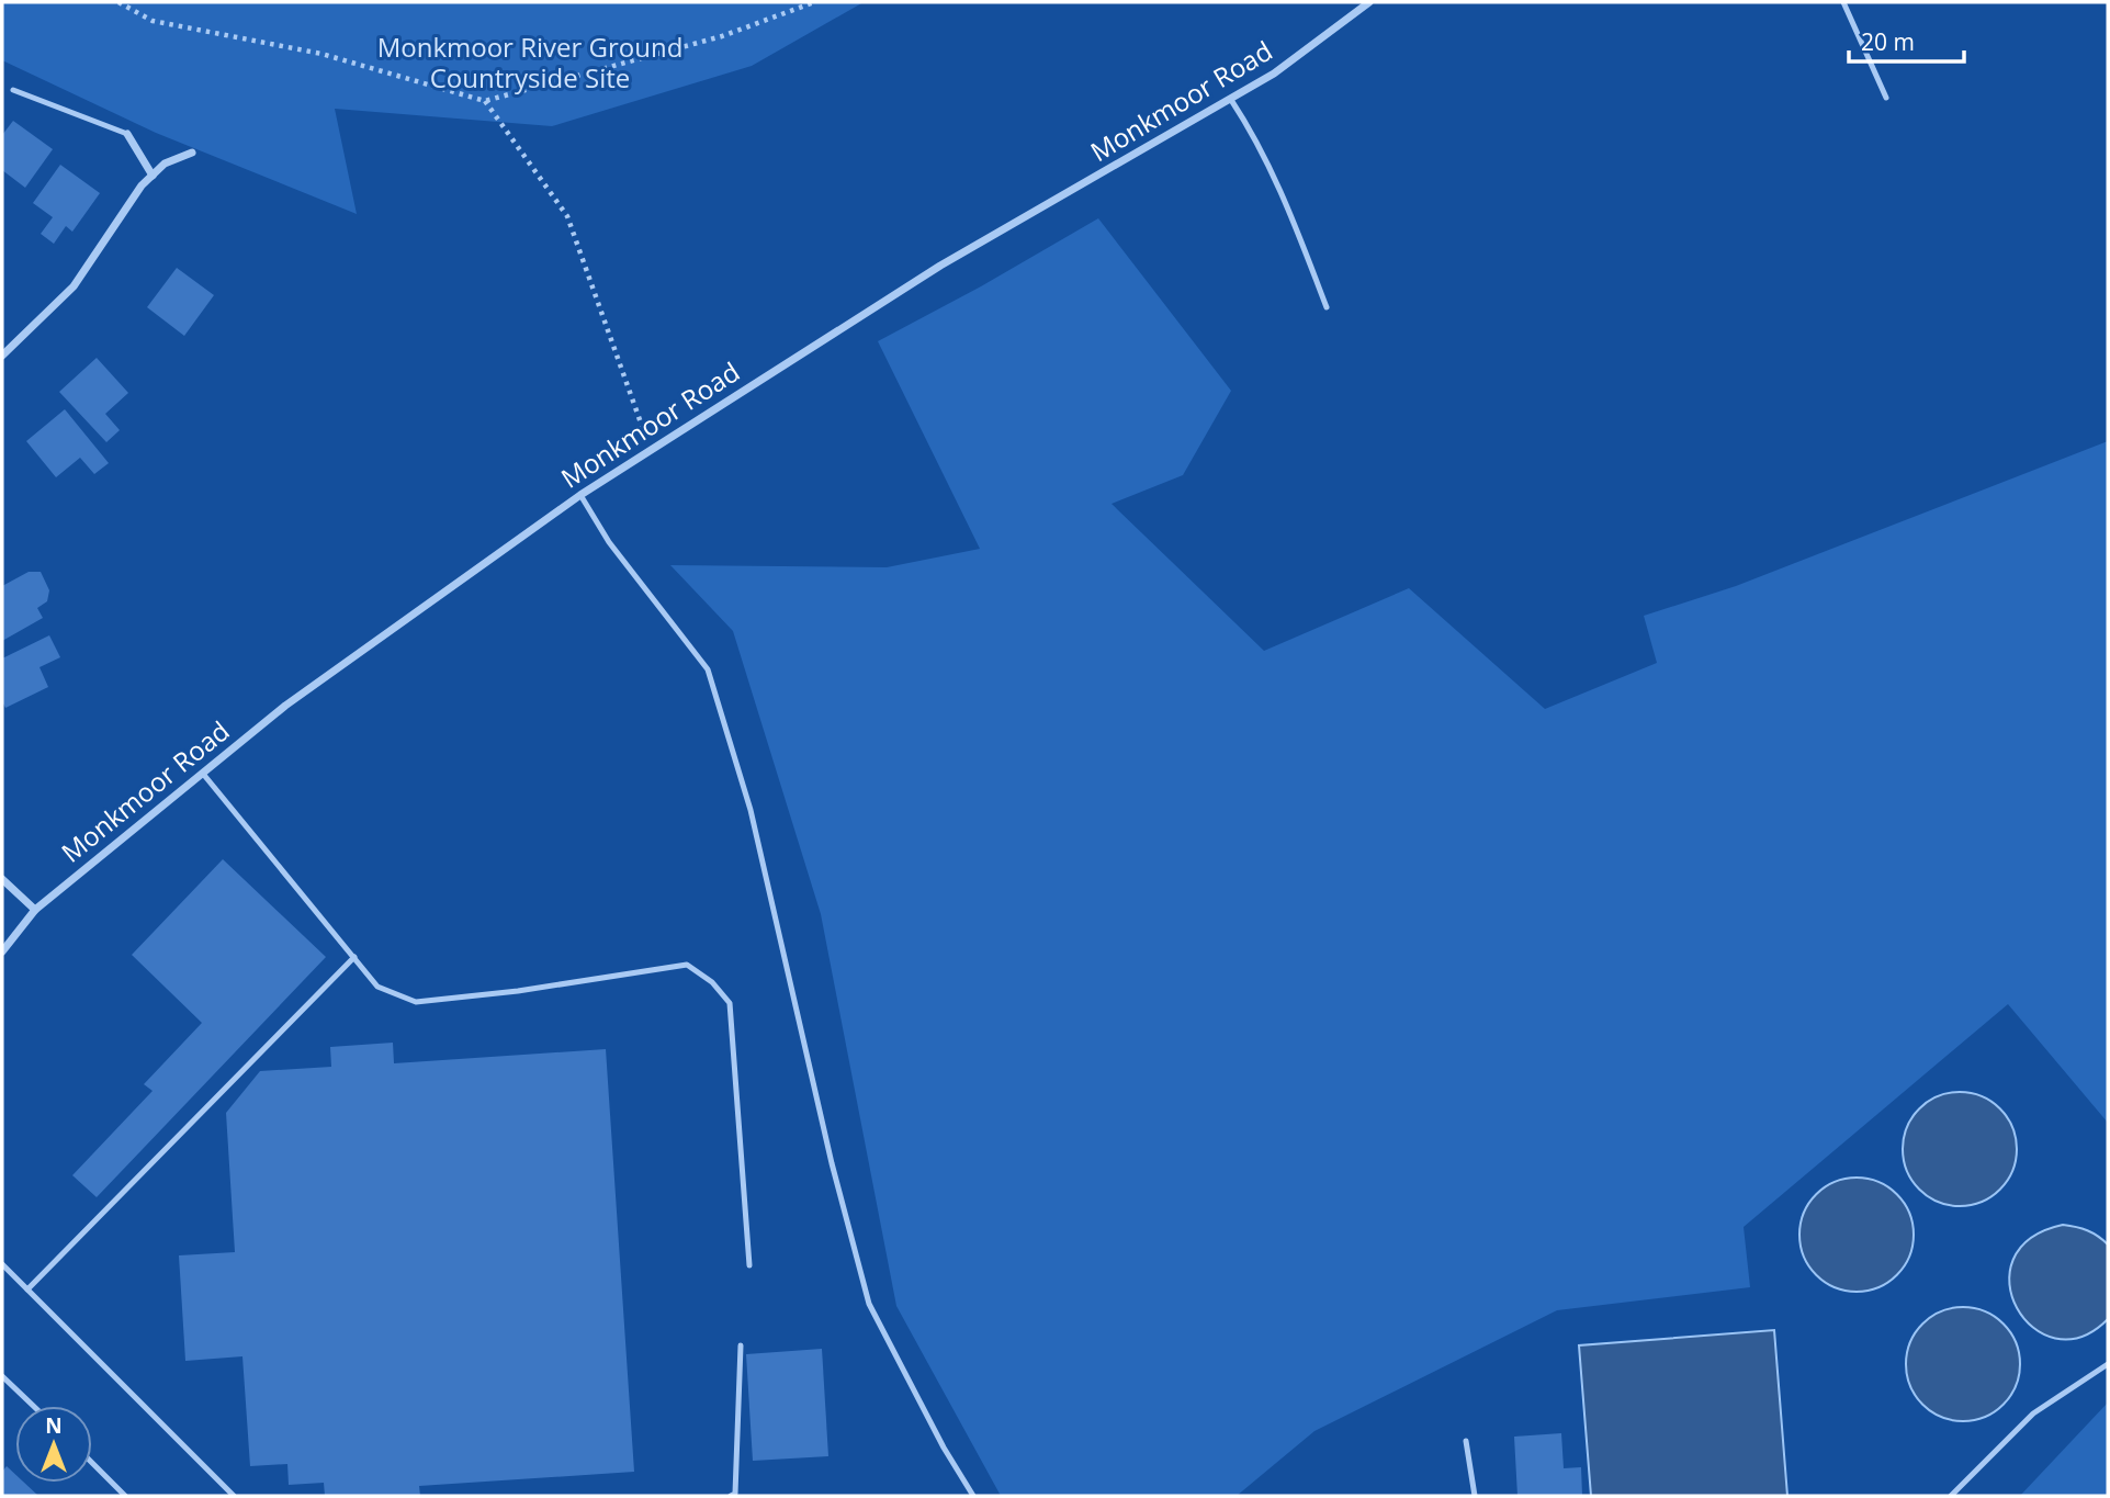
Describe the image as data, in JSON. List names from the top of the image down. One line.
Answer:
{"streets":{"street":["Monkmoor Road"]},"parks":["Monkmoor River Ground Countryside Site"],"scale_bar":"20 m","north":"top"}
